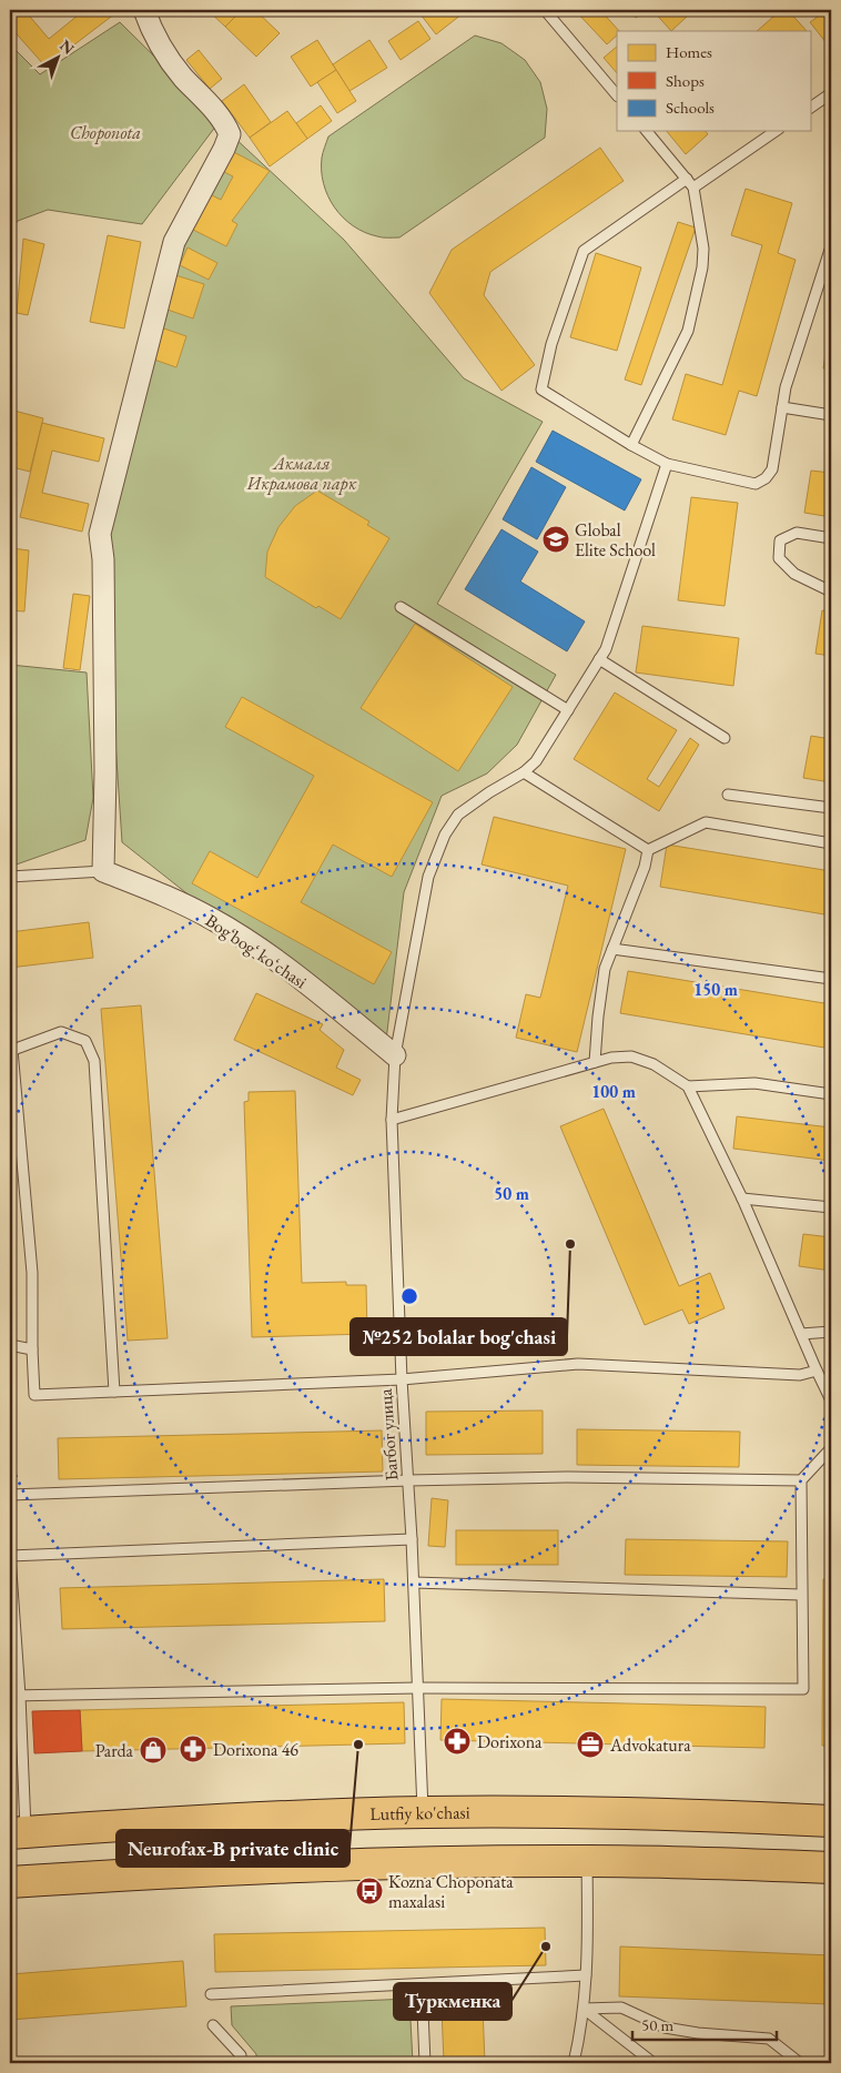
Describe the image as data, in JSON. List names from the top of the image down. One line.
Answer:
{"streets":{"main road":["Lutfiy ko'chasi"],"street":["Bogʻbogʻ koʻchasi"],"lane":["Багбог улица"]},"crossings":[["Bogʻbogʻ koʻchasi","Багбог улица"],["Багбог улица","Lutfiy ko'chasi"]],"parks":["Choponota","Акмаля Икрамова парк"],"places":{"school or university":["Global Elite School"],"other":["№252 bolalar bog'chasi","Neurofax-B private clinic","Туркменка"],"pharmacy":["Dorixona","Dorixona 46"],"office":["Advokatura"],"shop":["Parda"],"bus stop":["Kozna Choponata maxalasi"]},"legend":["Homes","Shops","Schools"],"scale_bar":"50 m","north":"top right","rings":["150 m","100 m","50 m"]}
